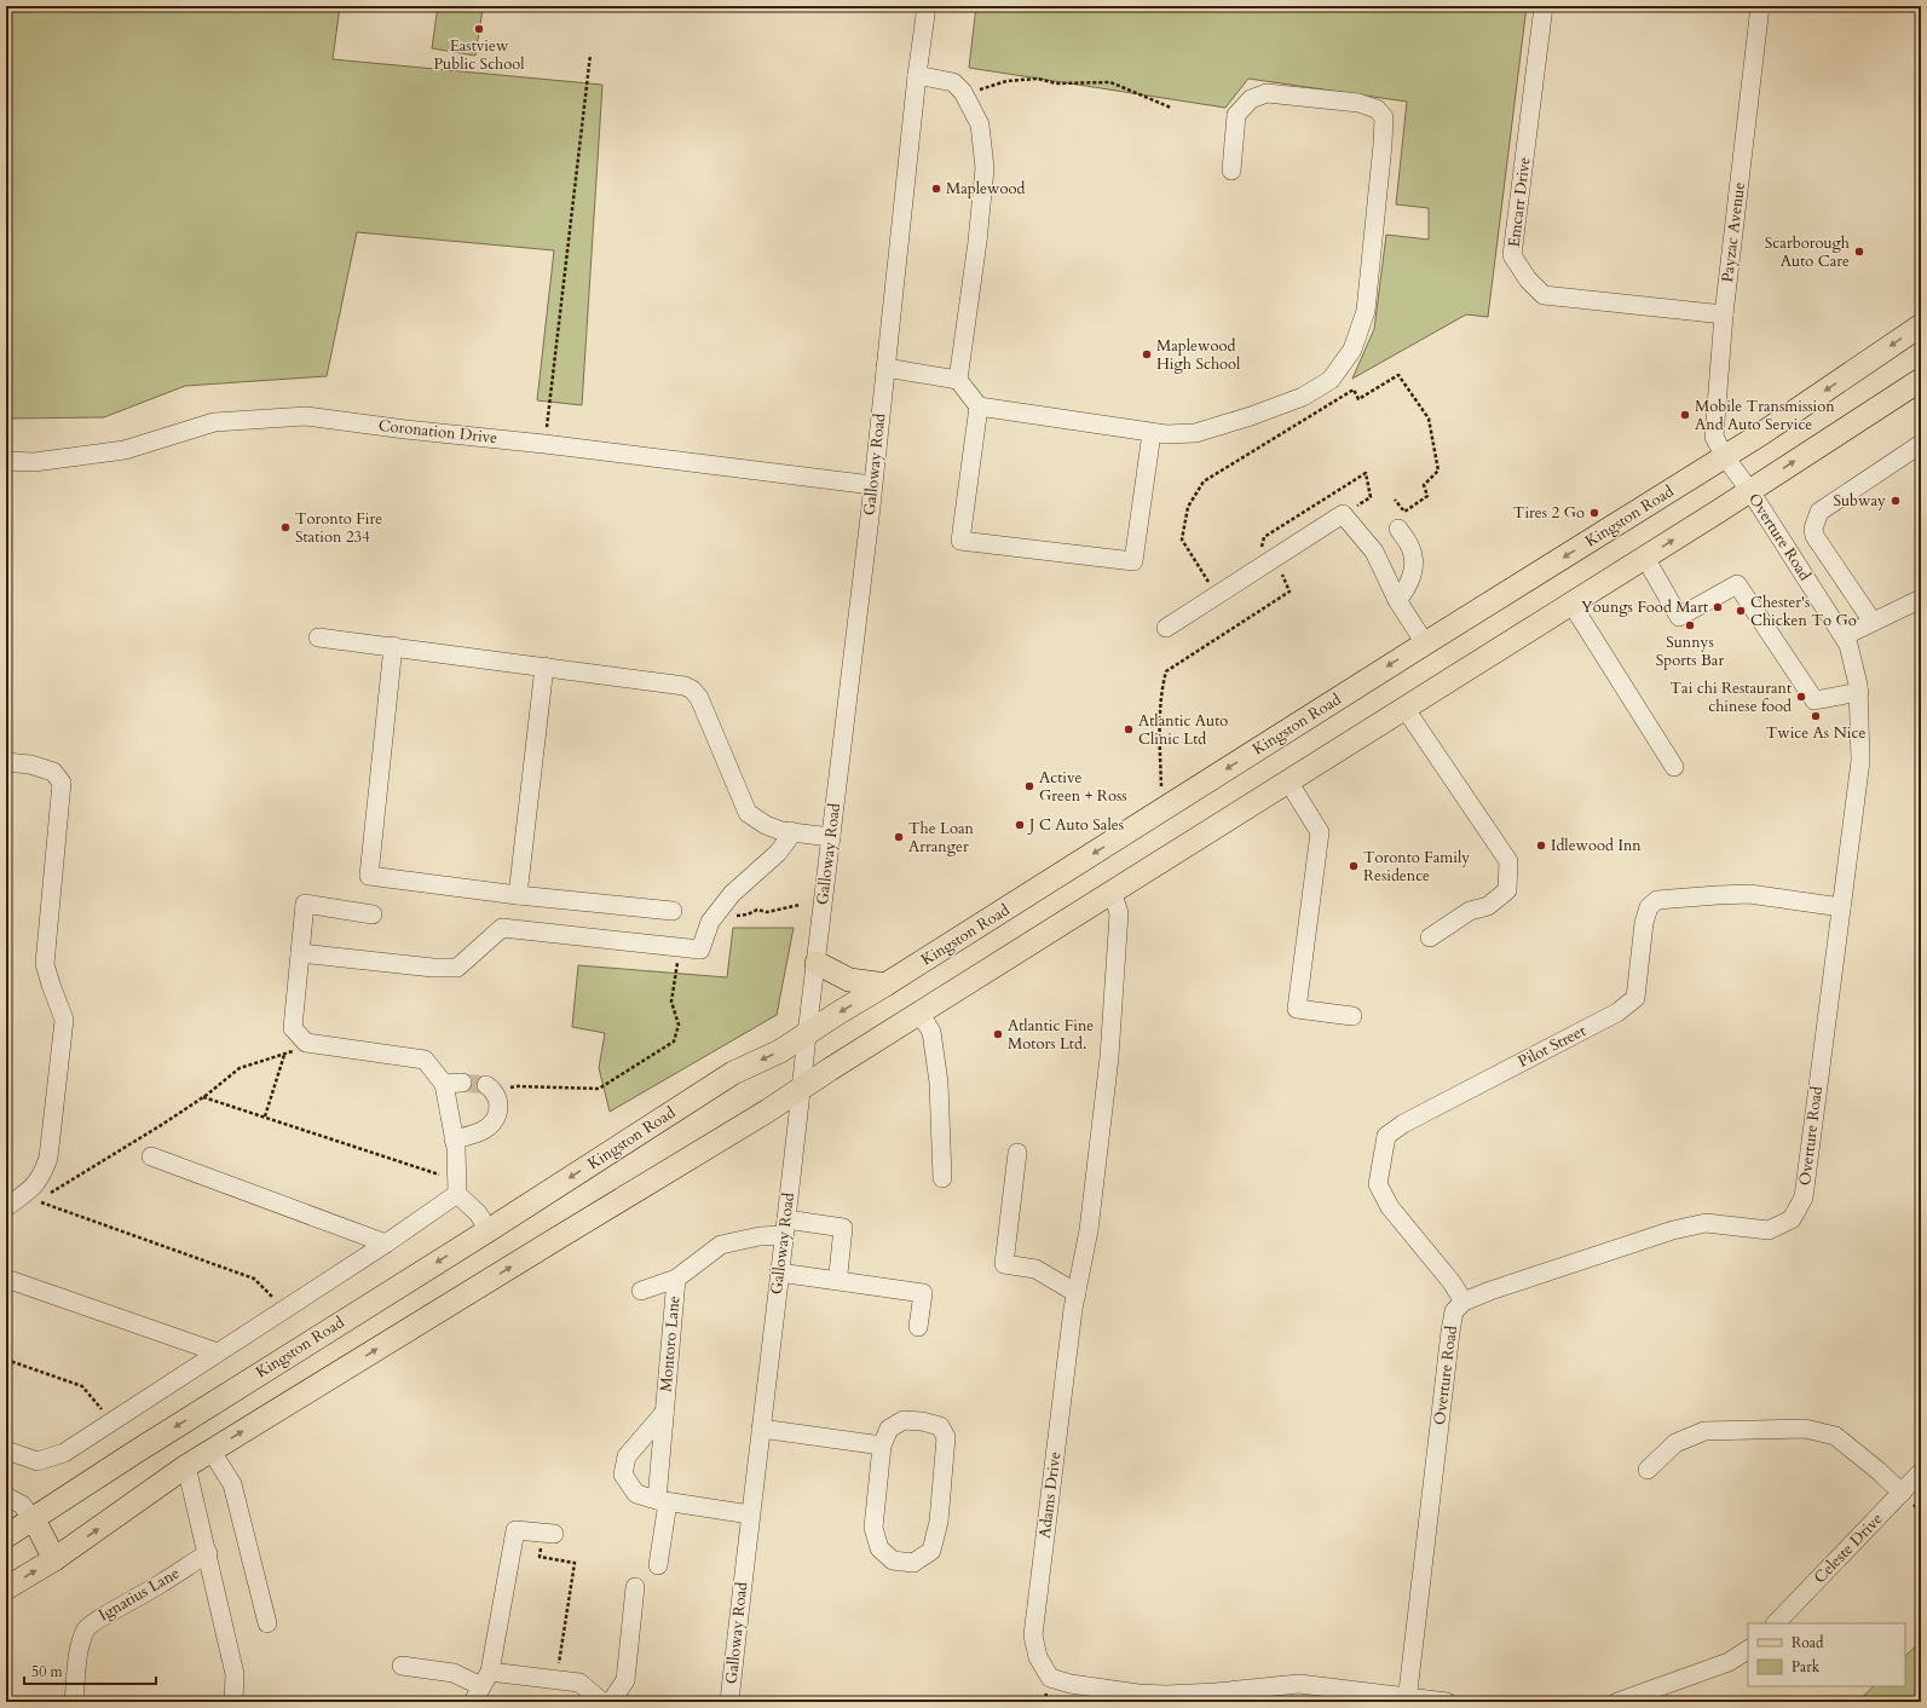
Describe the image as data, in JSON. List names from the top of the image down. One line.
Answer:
{"streets":{"main road":["Kingston Road"],"street":["Emcarr Drive","Payzac Avenue","Coronation Drive","Galloway Road","Overture Road","Pilot Street","Montoro Lane","Adams Drive","Celeste Drive","Ignatius Lane"]},"crossings":[["Emcarr Drive","Payzac Avenue"],["Payzac Avenue","Kingston Road"],["Payzac Avenue","Overture Road"],["Coronation Drive","Galloway Road"],["Galloway Road","Kingston Road"],["Galloway Road","Montoro Lane"],["Kingston Road","Overture Road"],["Overture Road","Pilot Street"],["Overture Road","Adams Drive"]],"places":["Eastview Public School","Maplewood","Scarborough Auto Care","Maplewood High School","Mobile Transmission And Auto Service","Subway","Tires 2 Go","Toronto Fire Station 234","Youngs Food Mart","Chester's Chicken To Go","Sunnys Sports Bar","Tai chi Restaurant chinese food","Twice As Nice","Atlantic Auto Clinic Ltd","Active Green + Ross","J C Auto Sales","The Loan Arranger","Idlewood Inn","Toronto Family Residence","Atlantic Fine Motors Ltd."],"legend":["Road","Park"],"scale_bar":"50 m"}
